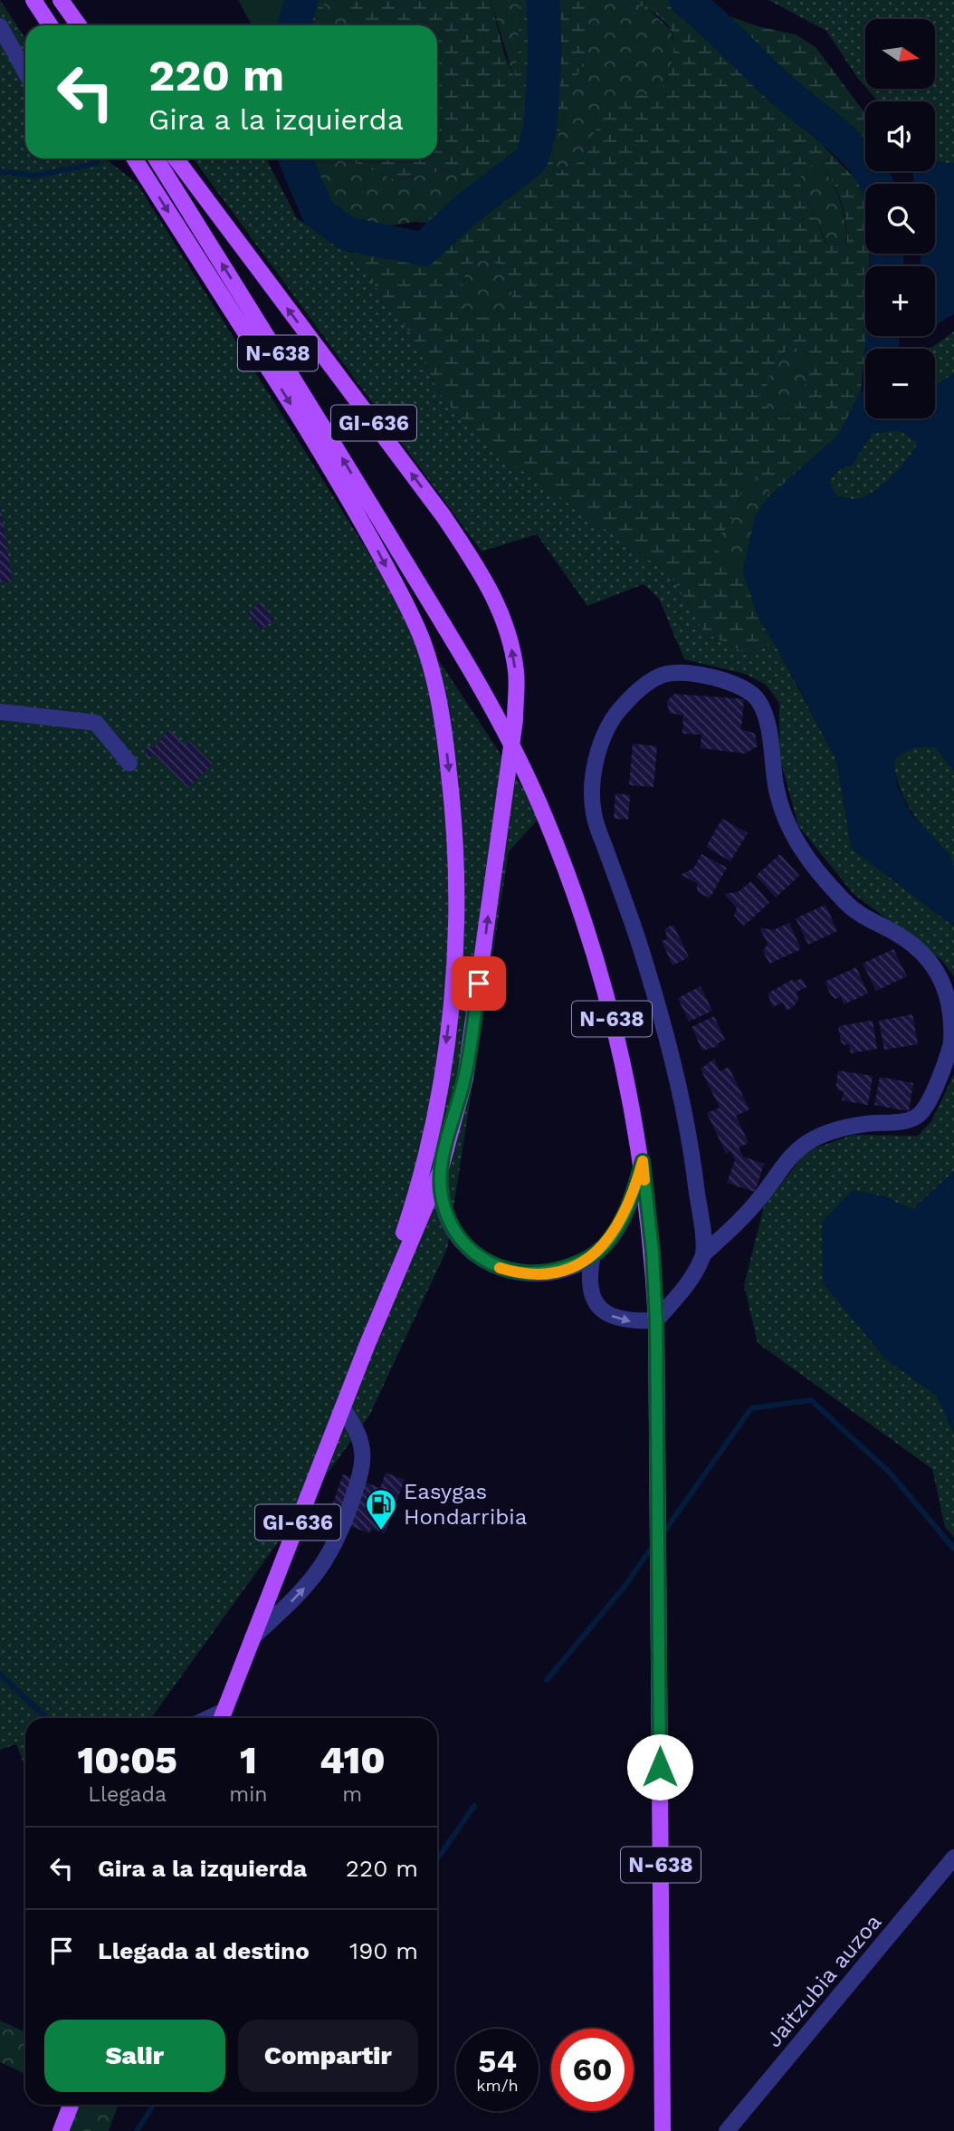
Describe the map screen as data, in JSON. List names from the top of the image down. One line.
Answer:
{"streets":{"main road":["N-638","GI-636"],"street":["Jaitzubia auzoa"]},"crossings":[["N-638","GI-636"]],"places":{"fuel station":["Easygas Hondarribia"]},"north":"right","page":{"map_buttons":["+","−"],"turn":["220 m","Gira a la izquierda"],"eta":["10:05","Llegada","1","min","410","m"],"list":[{"name":"Gira a la izquierda","value":"220 m"},{"name":"Llegada al destino","value":"190 m"}],"buttons":["Salir","Compartir"],"speed":"54 km/h","limit":"60"}}
